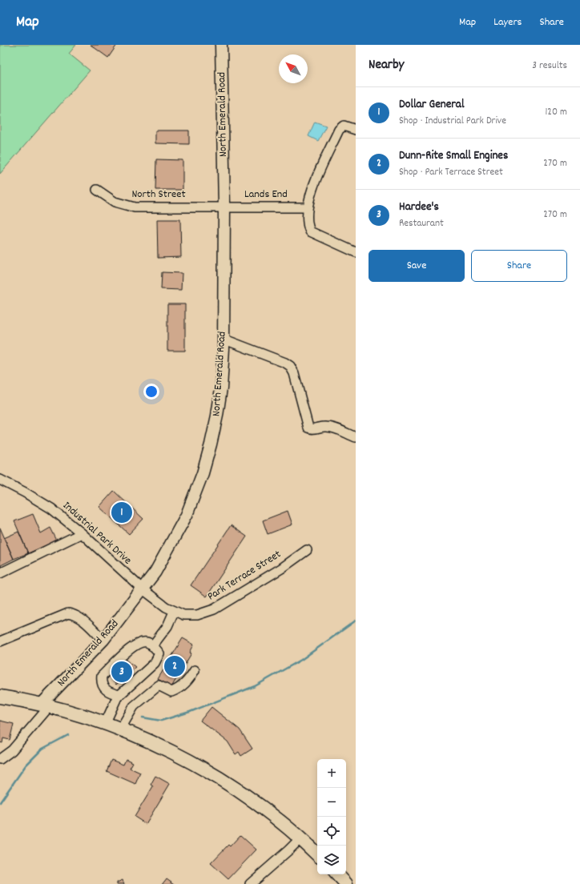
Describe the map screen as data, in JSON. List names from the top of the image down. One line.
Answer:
{"streets":{"main road":["North Emerald Road"],"street":["North Street","Lands End","Industrial Park Drive","Park Terrace Street"]},"crossings":[["North Emerald Road","North Street"],["North Emerald Road","Lands End"],["North Emerald Road","Industrial Park Drive"],["North Emerald Road","Park Terrace Street"],["North Street","Lands End"],["Industrial Park Drive","Park Terrace Street"]],"north":"top left","page":{"header":"Map","nav":["Map","Layers","Share"],"heading":["Nearby","3 results"],"list":[{"mark":"1","name":"Dollar General","note":"Shop · Industrial Park Drive","value":"120 m"},{"mark":"2","name":"Dunn-Rite Small Engines","note":"Shop · Park Terrace Street","value":"270 m"},{"mark":"3","name":"Hardee's","note":"Restaurant","value":"270 m"}],"buttons":["Save","Share"],"pins":["1","2","3"],"map_buttons":["+","−"]}}
